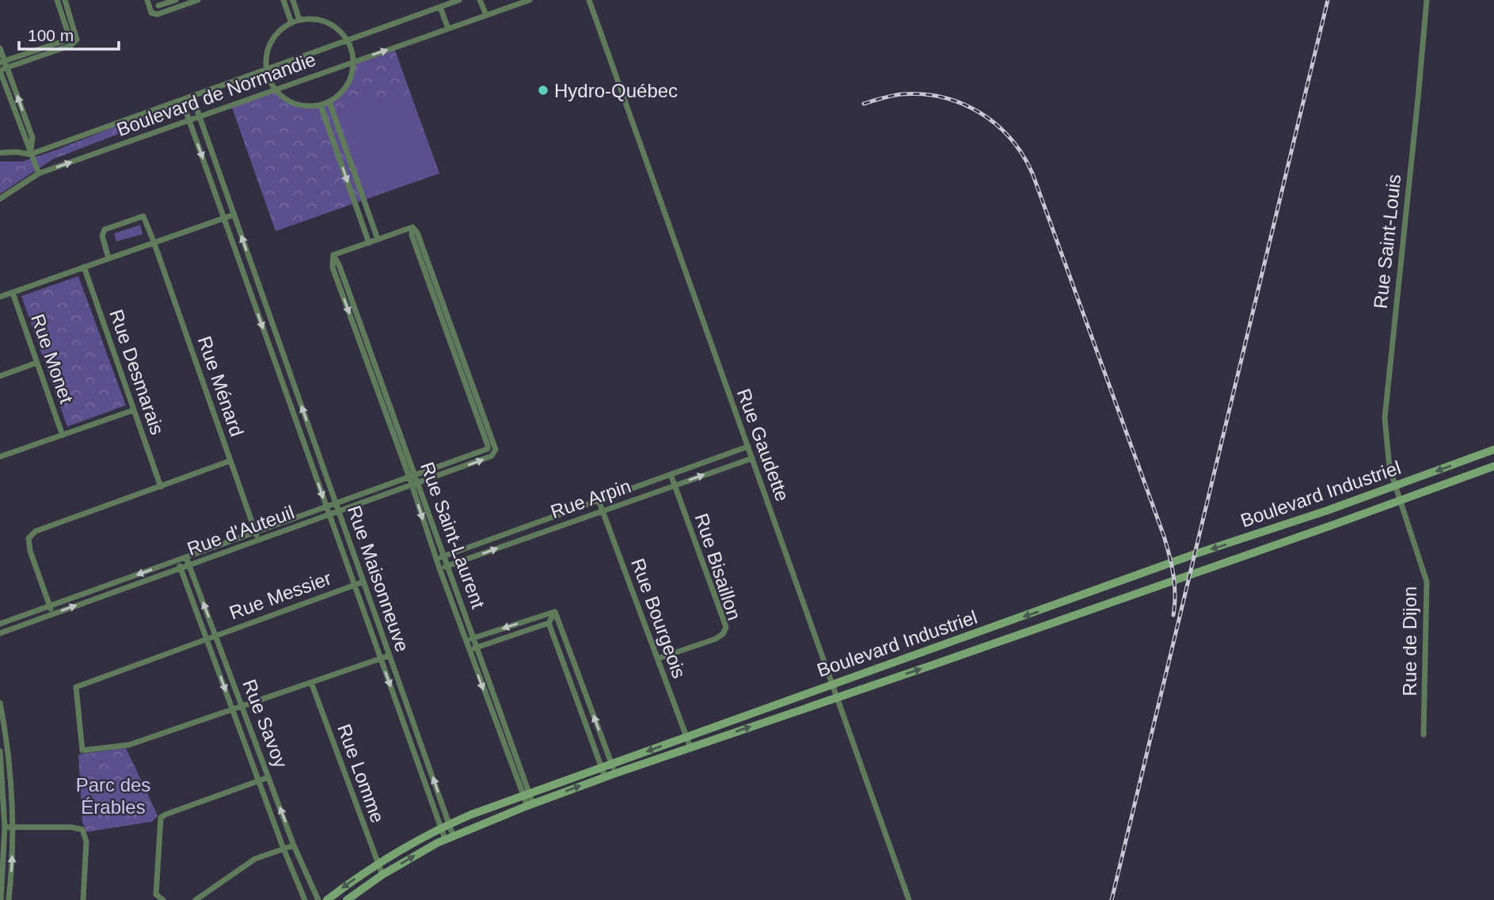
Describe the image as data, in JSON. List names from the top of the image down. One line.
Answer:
{"streets":{"street":["Boulevard de Normandie","Rue Saint-Louis","Rue Monet","Rue Desmarais","Rue Ménard","Rue Gaudette","Boulevard Industriel","Rue Arpin","Rue d'Auteuil","Rue Saint-Laurent","Rue Bisaillon","Rue Maisonneuve","Rue Messier","Rue Bourgeois","Rue de Dijon","Rue Savoy","Rue Lomme"]},"crossings":[["Boulevard de Normandie","Rue Maisonneuve"],["Rue Saint-Louis","Boulevard Industriel"],["Rue Saint-Louis","Rue de Dijon"],["Rue Ménard","Rue d'Auteuil"],["Rue Gaudette","Boulevard Industriel"],["Rue Gaudette","Rue Arpin"],["Boulevard Industriel","Rue Saint-Laurent"],["Boulevard Industriel","Rue Maisonneuve"],["Boulevard Industriel","Rue Bourgeois"],["Boulevard Industriel","Rue de Dijon"],["Boulevard Industriel","Rue Lomme"],["Rue Arpin","Rue Saint-Laurent"],["Rue Arpin","Rue Bisaillon"],["Rue Arpin","Rue Bourgeois"],["Rue d'Auteuil","Rue Saint-Laurent"],["Rue d'Auteuil","Rue Maisonneuve"],["Rue d'Auteuil","Rue Savoy"],["Rue Bisaillon","Rue Bourgeois"],["Rue Maisonneuve","Rue Messier"],["Rue Messier","Rue Savoy"]],"parks":["Parc des Érables"],"places":["Hydro-Québec"],"scale_bar":"100 m"}
